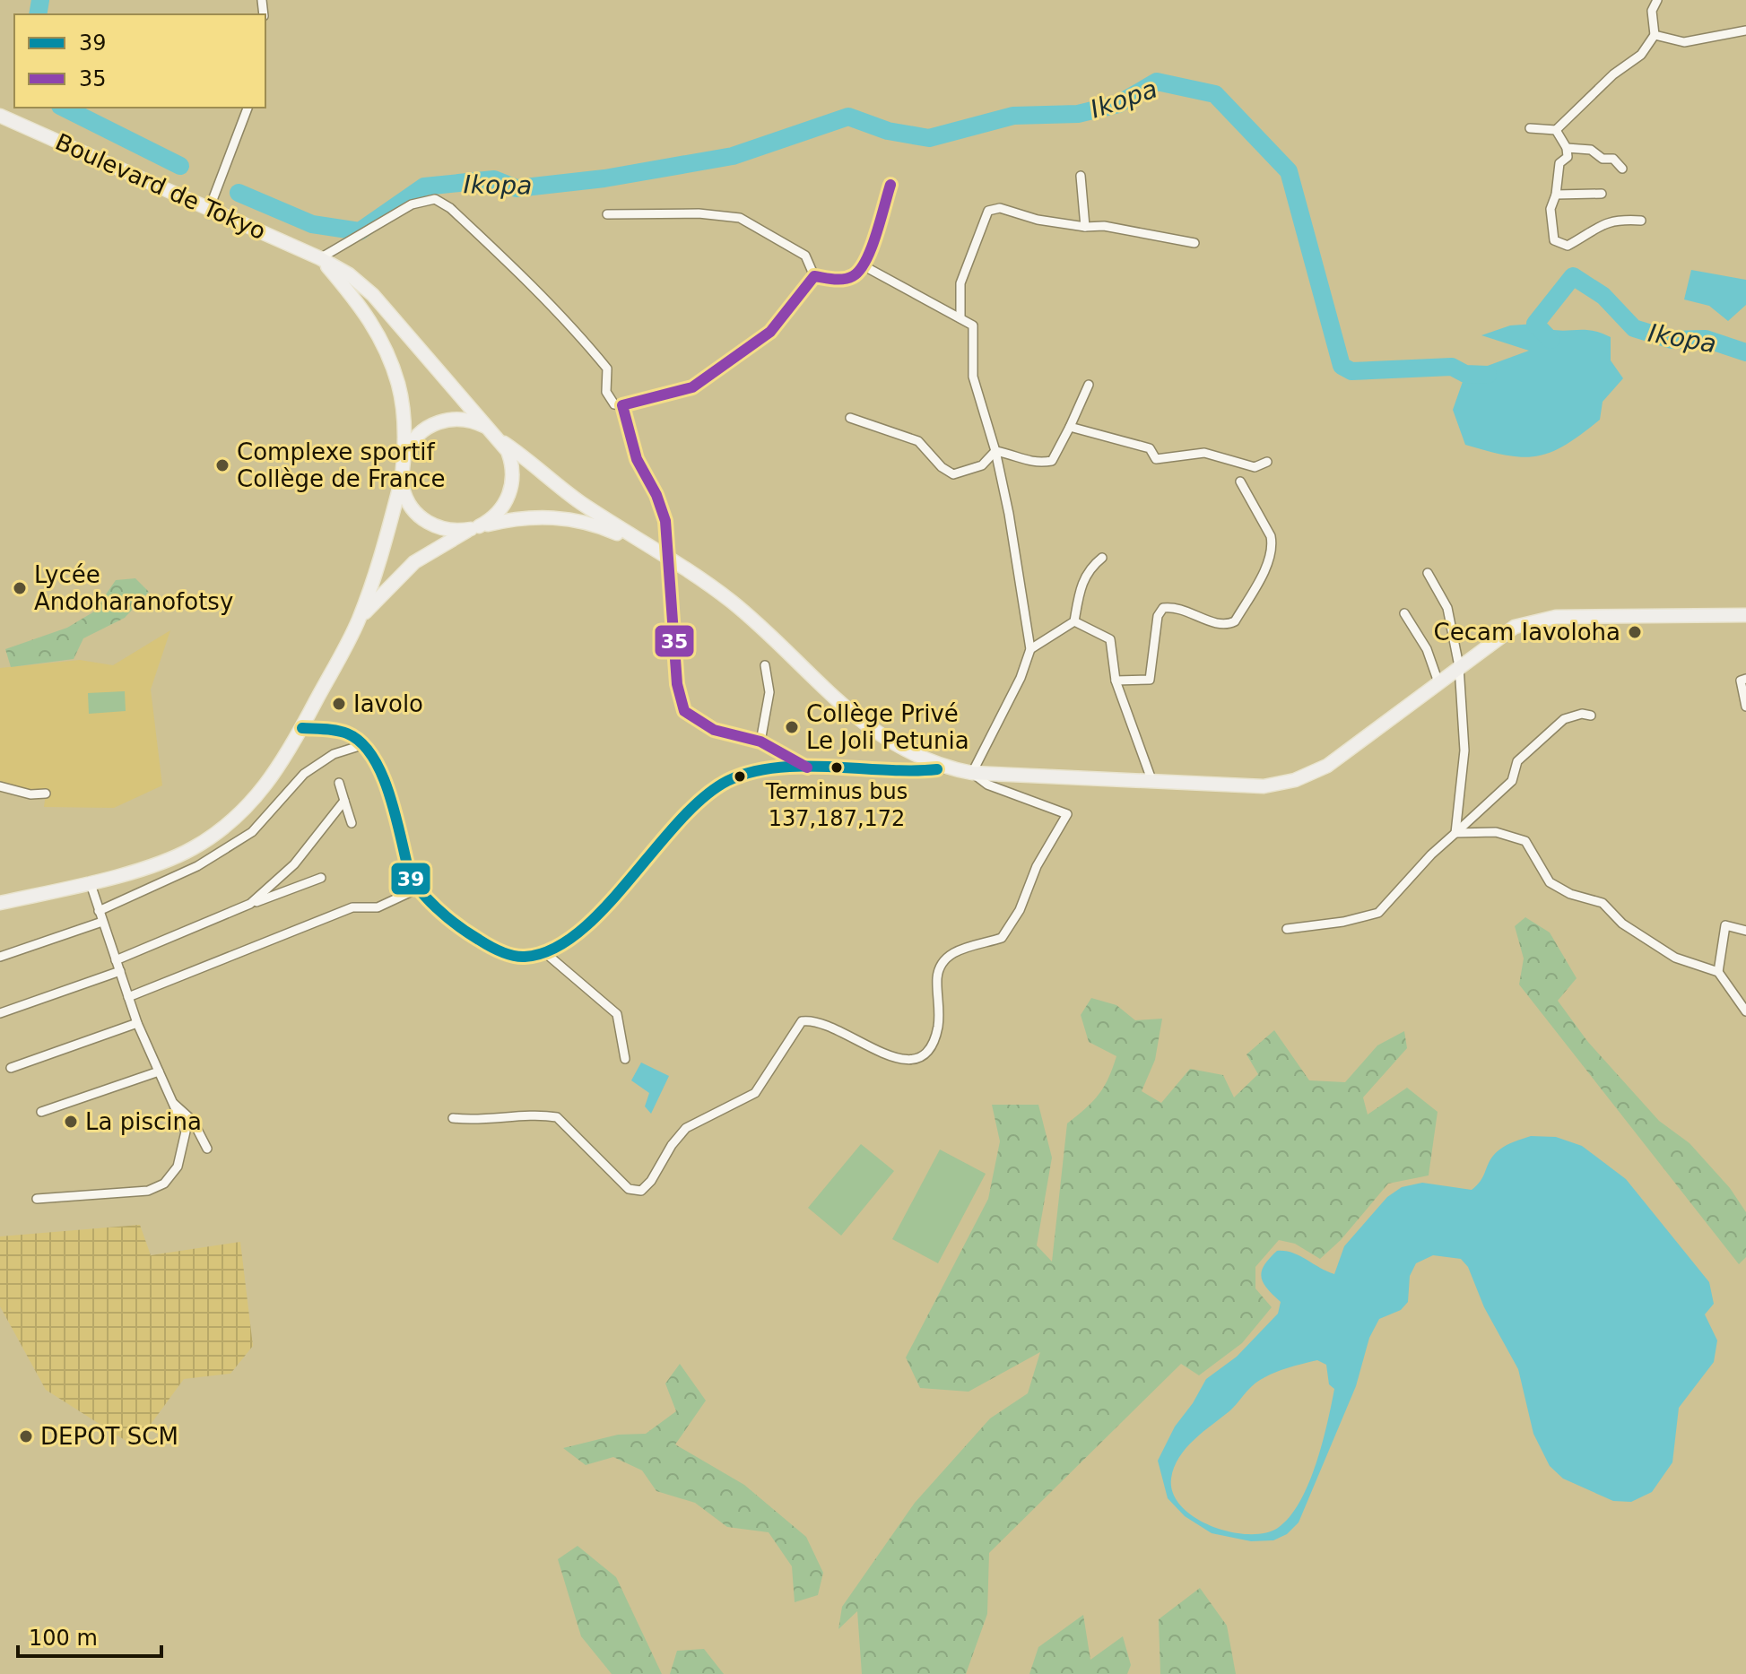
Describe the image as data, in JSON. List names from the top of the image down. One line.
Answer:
{"streets":{"main road":["Boulevard de Tokyo"]},"water":["Ikopa"],"places":["Complexe sportif Collège de France","Lycée Andoharanofotsy","Cecam Iavoloha","Iavolo","Collège Privé Le Joli Petunia","Terminus bus 137,187,172","La piscina","DEPOT SCM"],"lines":["transit line 35","transit line 39"],"legend":["39","35"],"scale_bar":"100 m"}
